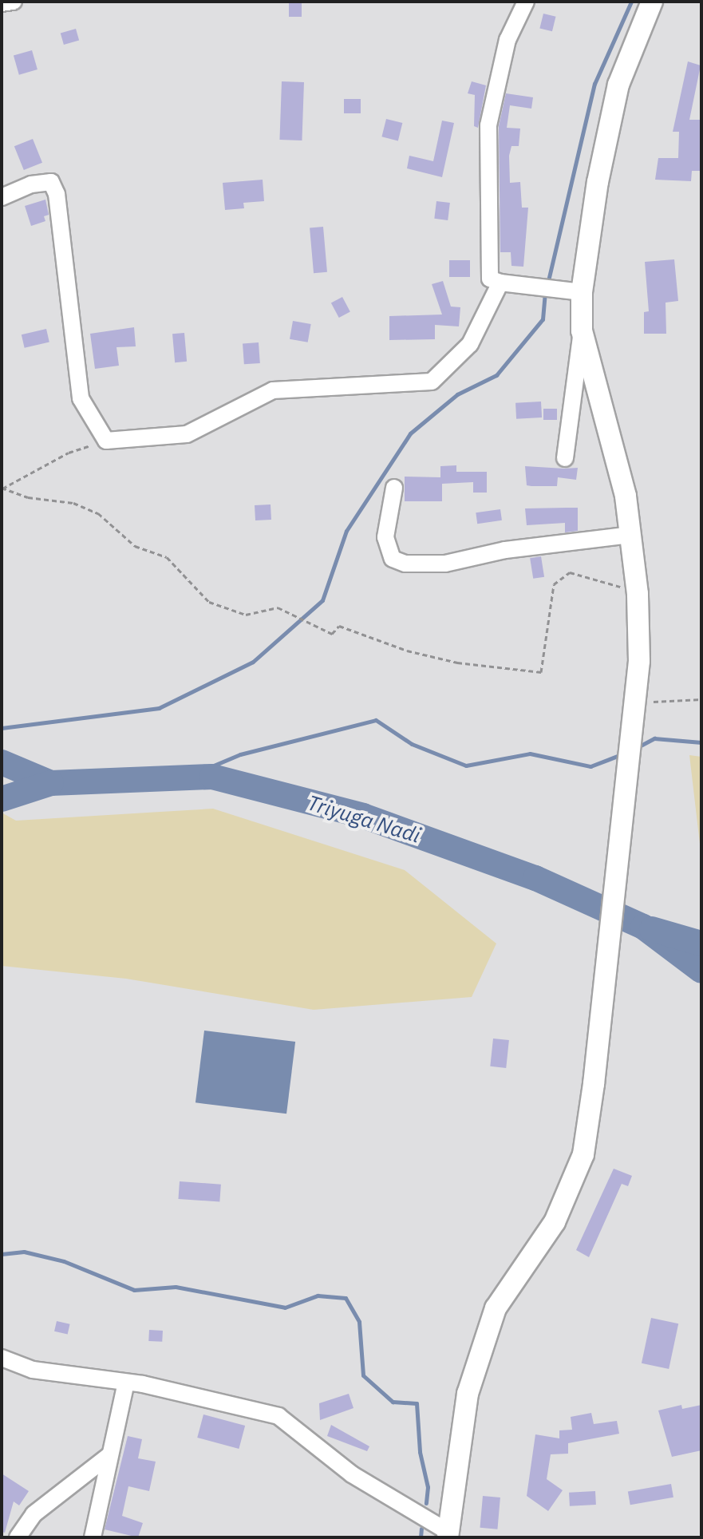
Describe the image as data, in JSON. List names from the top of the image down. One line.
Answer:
{"water":["Triyuga Nadi"]}
